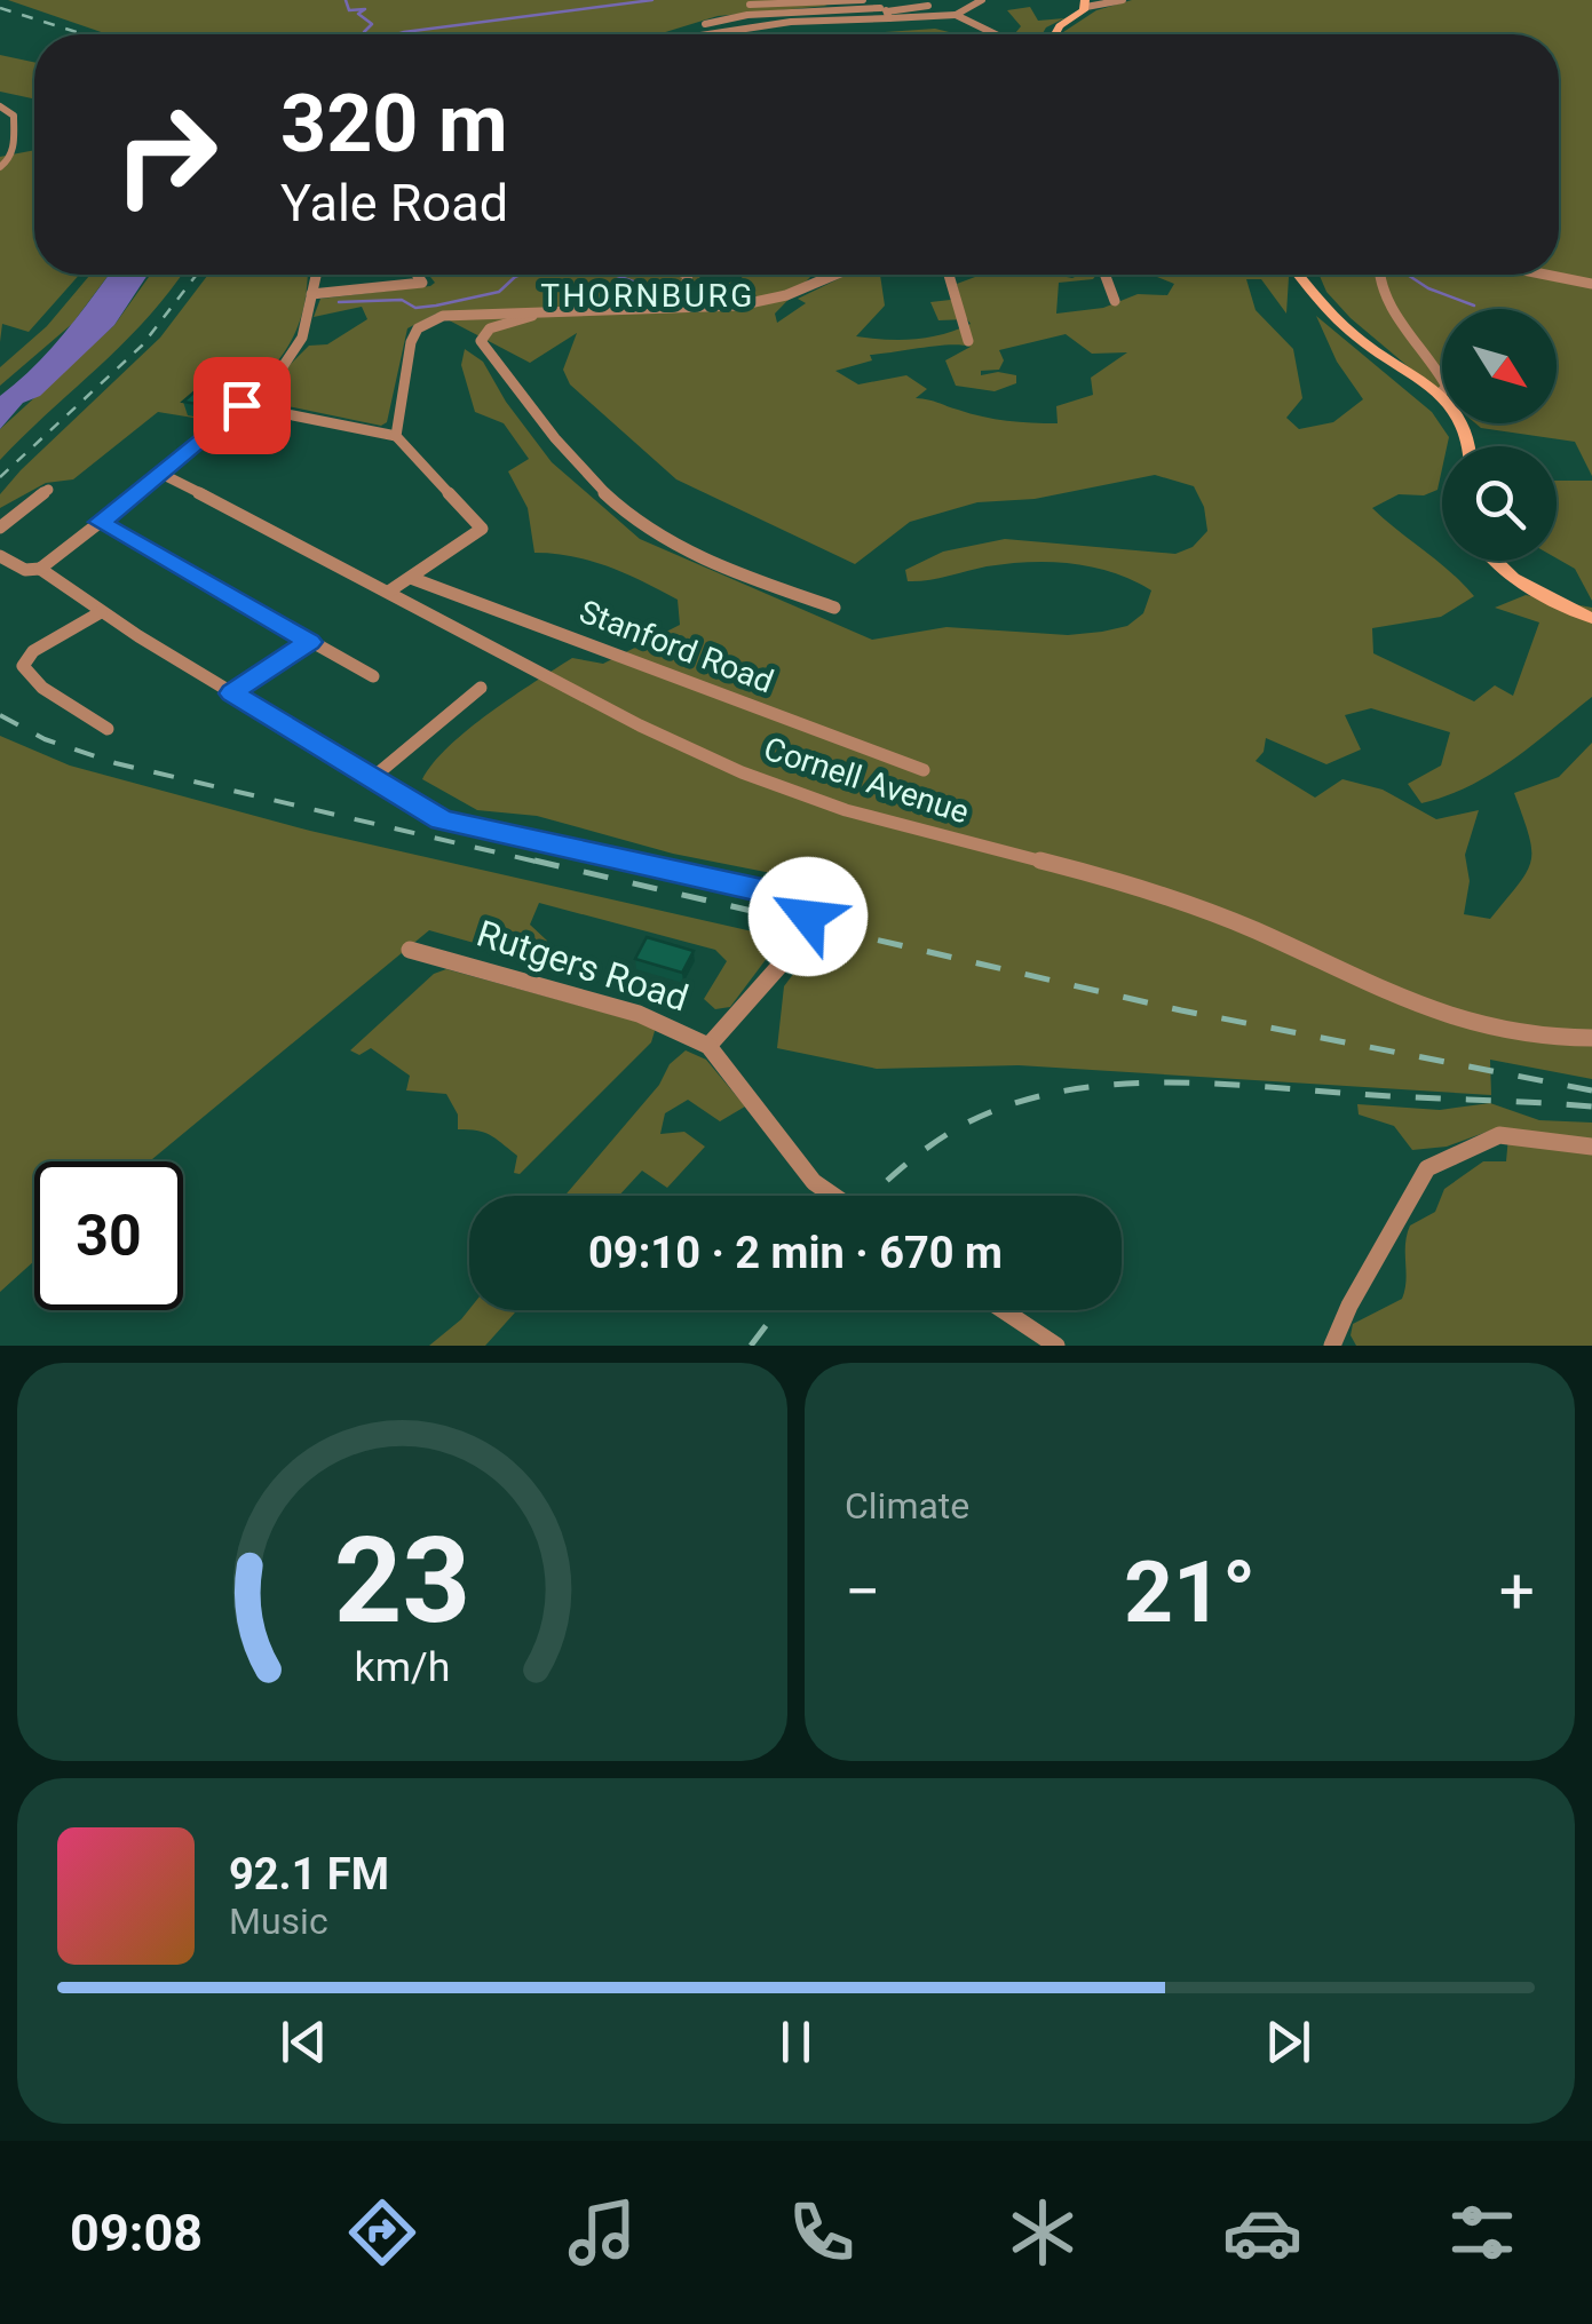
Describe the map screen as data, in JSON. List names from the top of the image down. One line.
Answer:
{"streets":{"street":["Stanford Road","Cornell Avenue","Rutgers Road"]},"districts":["THORNBURG"],"north":"bottom right","page":{"turn":["320 m","Yale Road"],"limit":"30","trip":"09:10 · 2 min · 670 m","tile":"Climate","heat":["−","21°","+"],"song":["92.1 FM","Music"],"tabs":"09:08","gauge":["23","km/h"]}}
